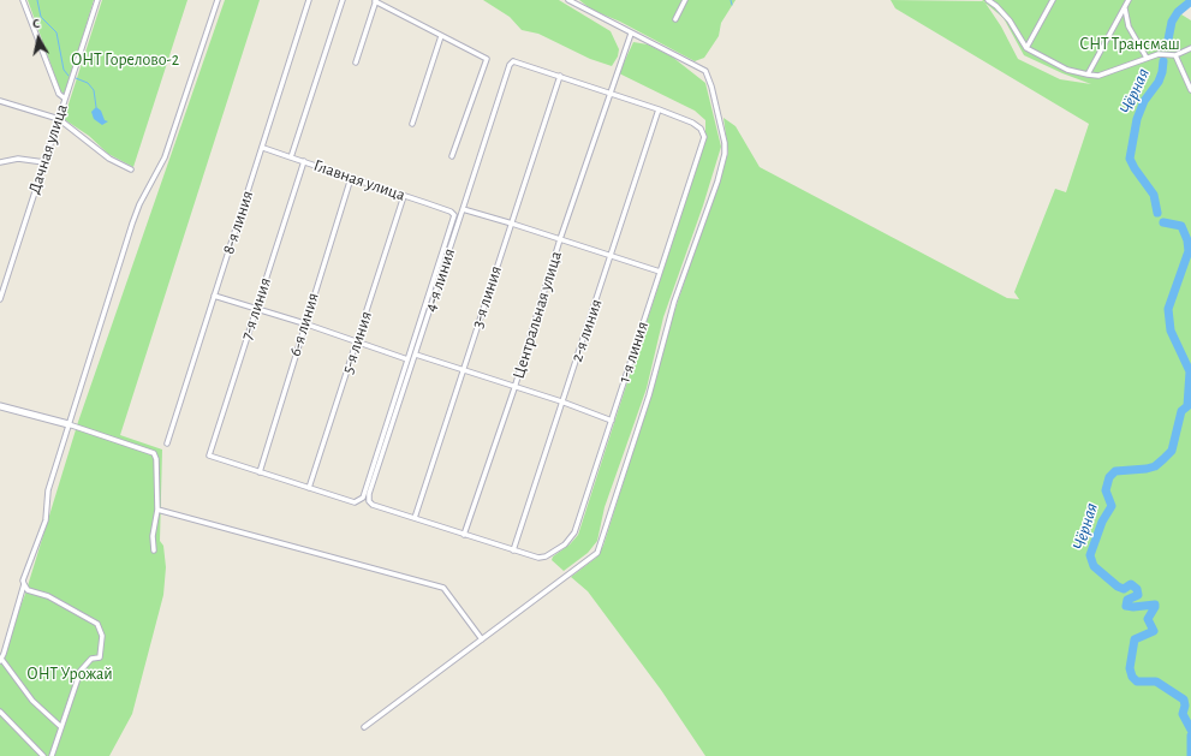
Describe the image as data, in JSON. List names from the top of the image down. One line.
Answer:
{"streets":{"street":["Дачная улица","Главная улица","8-я линия","4-я линия","3-я линия","7-я линия","Центральная улица","6-я линия","2-я линия","5-я линия","1-я линия"]},"crossings":[["Главная улица","8-я линия"],["Главная улица","7-я линия"],["Главная улица","6-я линия"],["Главная улица","5-я линия"],["4-я линия","3-я линия"],["7-я линия","6-я линия"],["2-я линия","1-я линия"]],"water":["Чёрная"],"parks":["СНТ Трансмаш","ОНТ Горелово-2","ОНТ Урожай"],"north":"top"}
